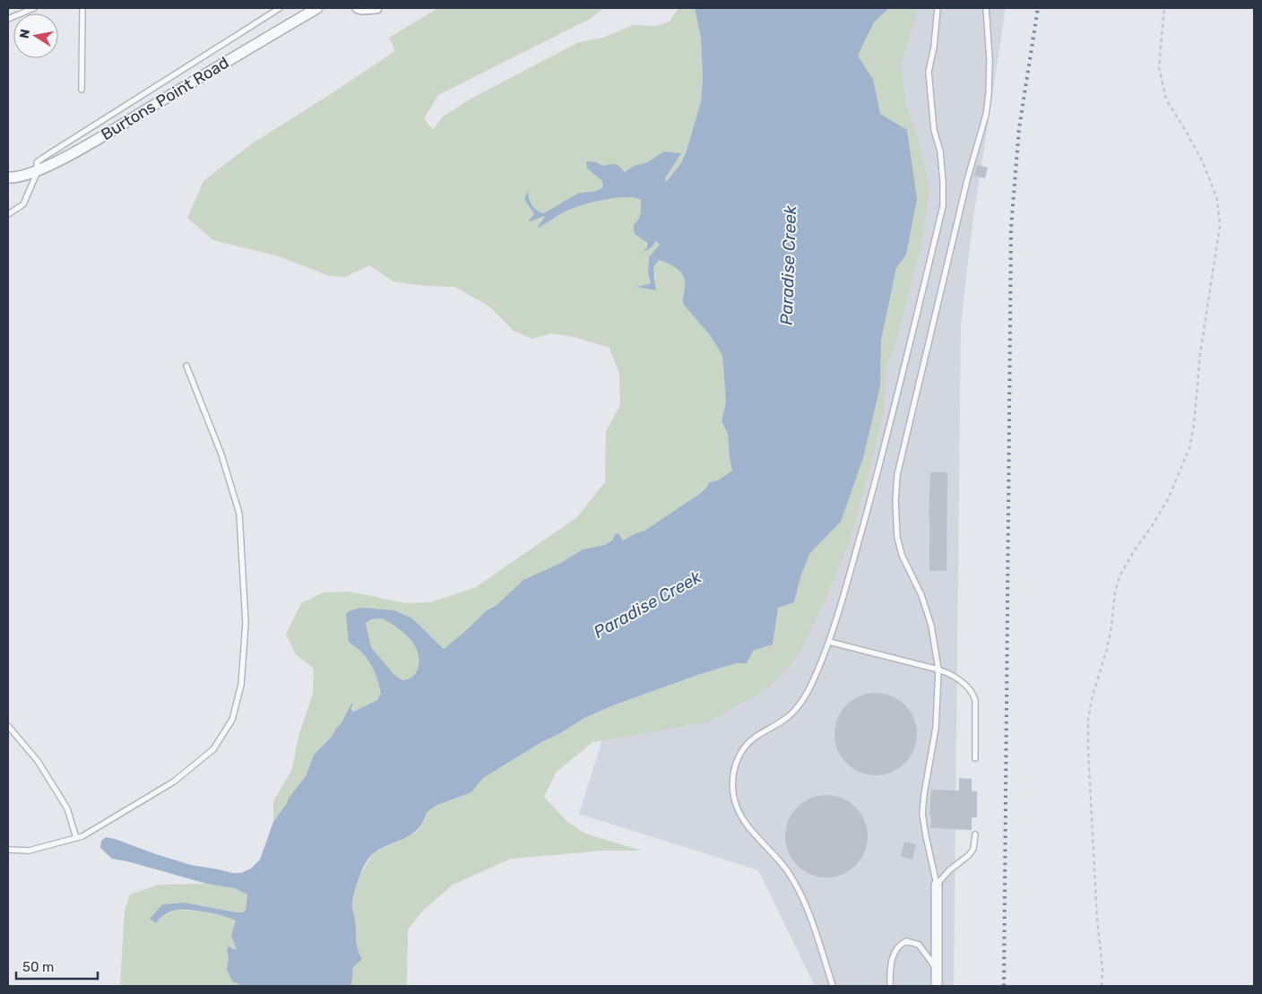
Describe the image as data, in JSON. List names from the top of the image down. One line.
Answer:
{"streets":{"street":["Burtons Point Road"]},"water":["Paradise Creek"],"scale_bar":"50 m","north":"left"}
